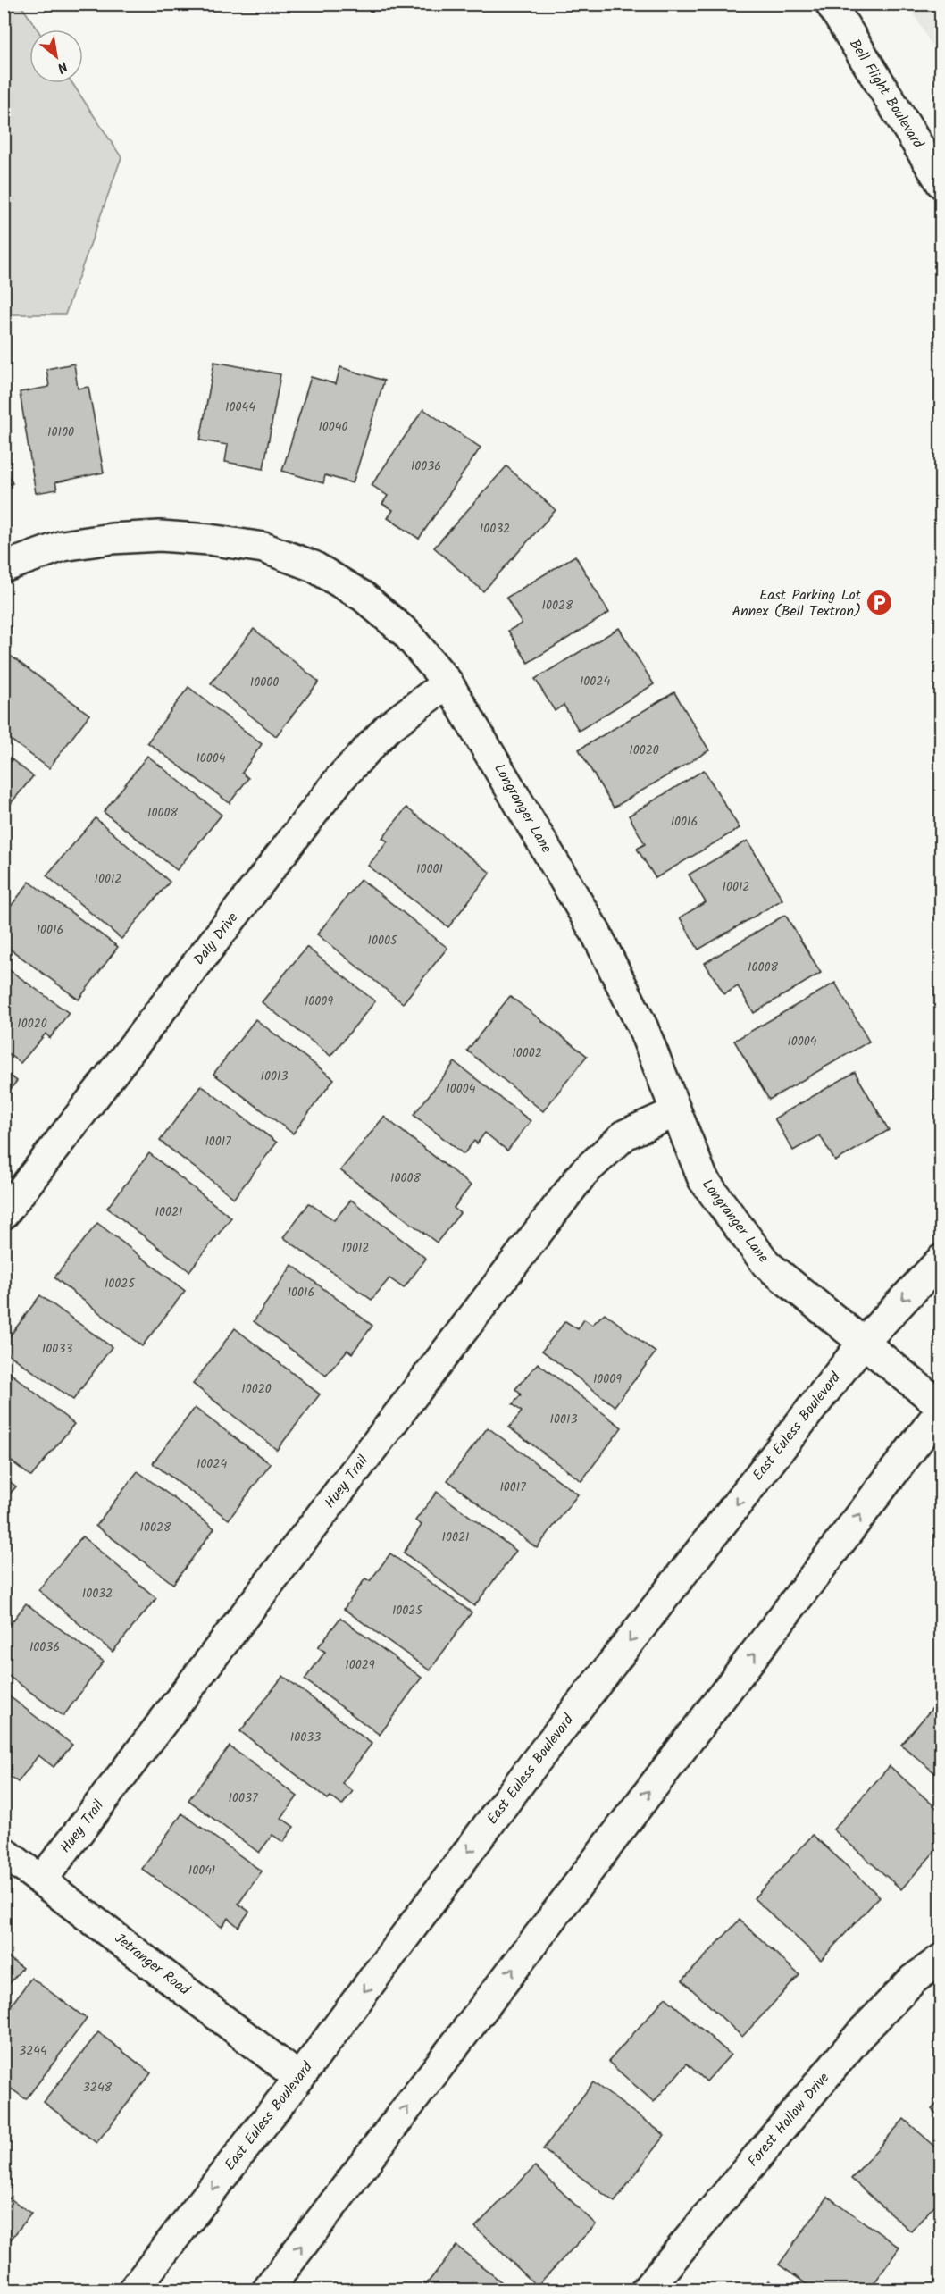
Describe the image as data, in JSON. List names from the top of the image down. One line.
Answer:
{"streets":{"street":["Bell Flight Boulevard","Longranger Lane","Daly Drive","East Euless Boulevard","Huey Trail","Jetranger Road","Forest Hollow Drive"]},"crossings":[["Longranger Lane","Daly Drive"],["Longranger Lane","East Euless Boulevard"],["Longranger Lane","Huey Trail"],["East Euless Boulevard","Jetranger Road"],["Huey Trail","Jetranger Road"]],"places":{"parking":["East Parking Lot Annex (Bell Textron)"]},"house_numbers":["10044","10040","10100","10036","10032","10028","10024","10000","10020","10004","10008","10016","10001","10012","10012","10016","10005","10008","10009","10020","10004","10002","10013","10004","10017","10008","10021","10012","10025","10016","10033","10009","10020","10013","10024","10017","10028","10021","10032","10025","10036","10029","10033","10037","10041","3244","3248"],"north":"bottom right"}
